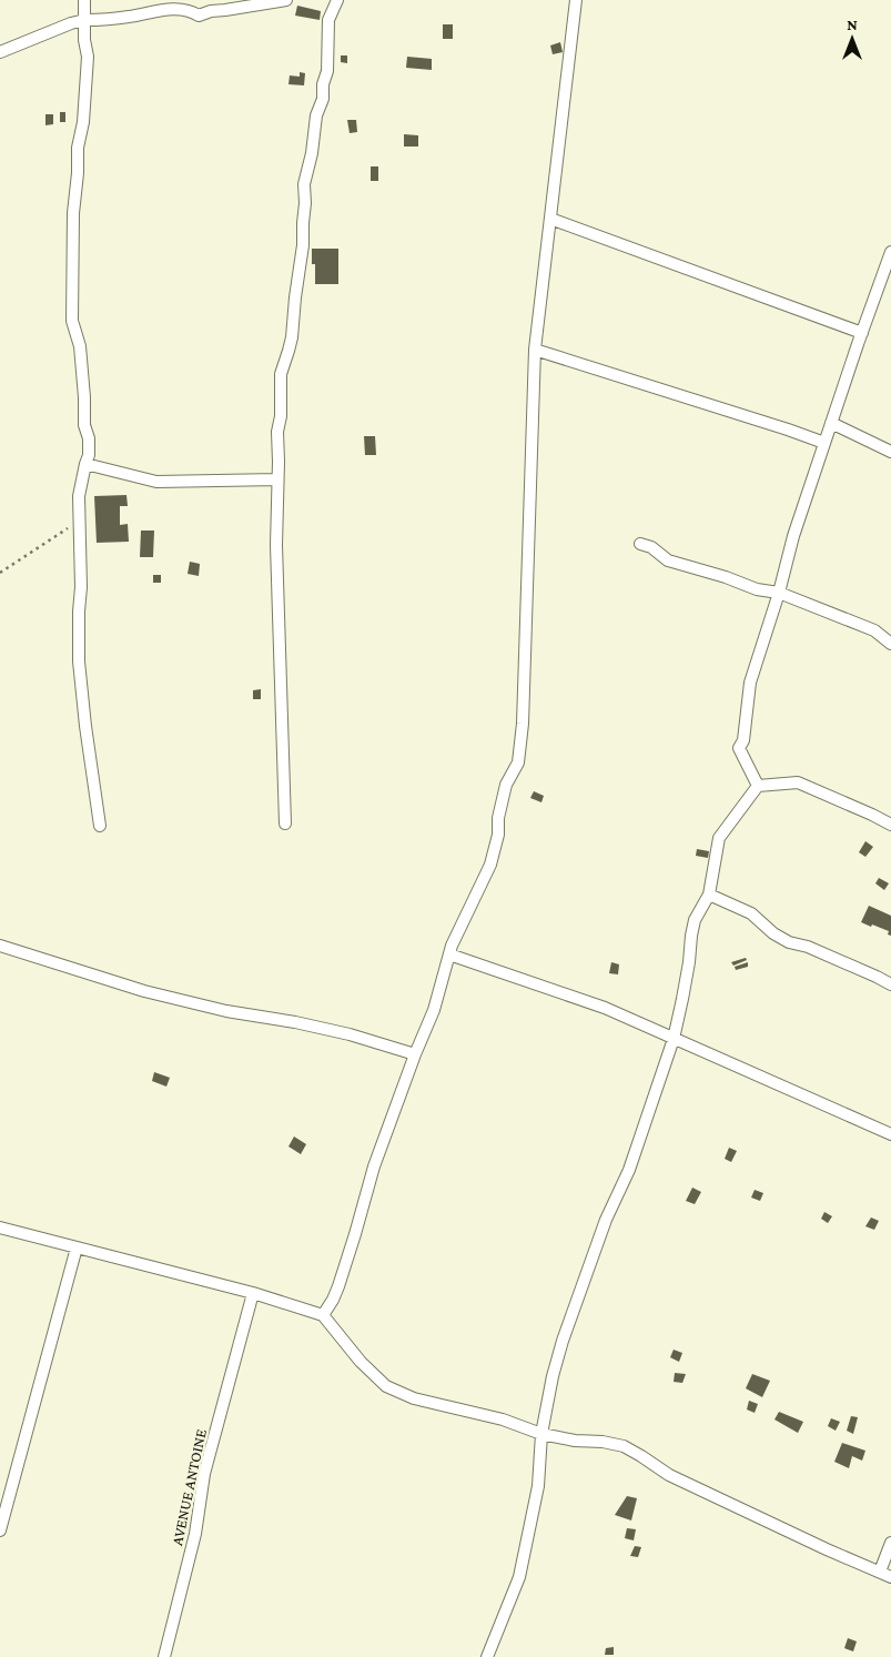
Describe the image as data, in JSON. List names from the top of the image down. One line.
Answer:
{"streets":{"street":["AVENUE ANTOINE"]},"north":"top"}
